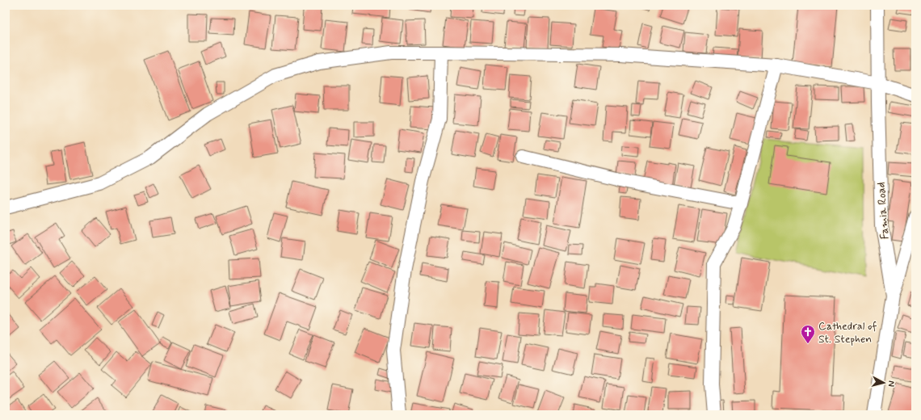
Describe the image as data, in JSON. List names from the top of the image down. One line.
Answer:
{"streets":{"street":["Famia Road"]},"places":{"church":["Cathedral of St. Stephen"]},"north":"right"}
